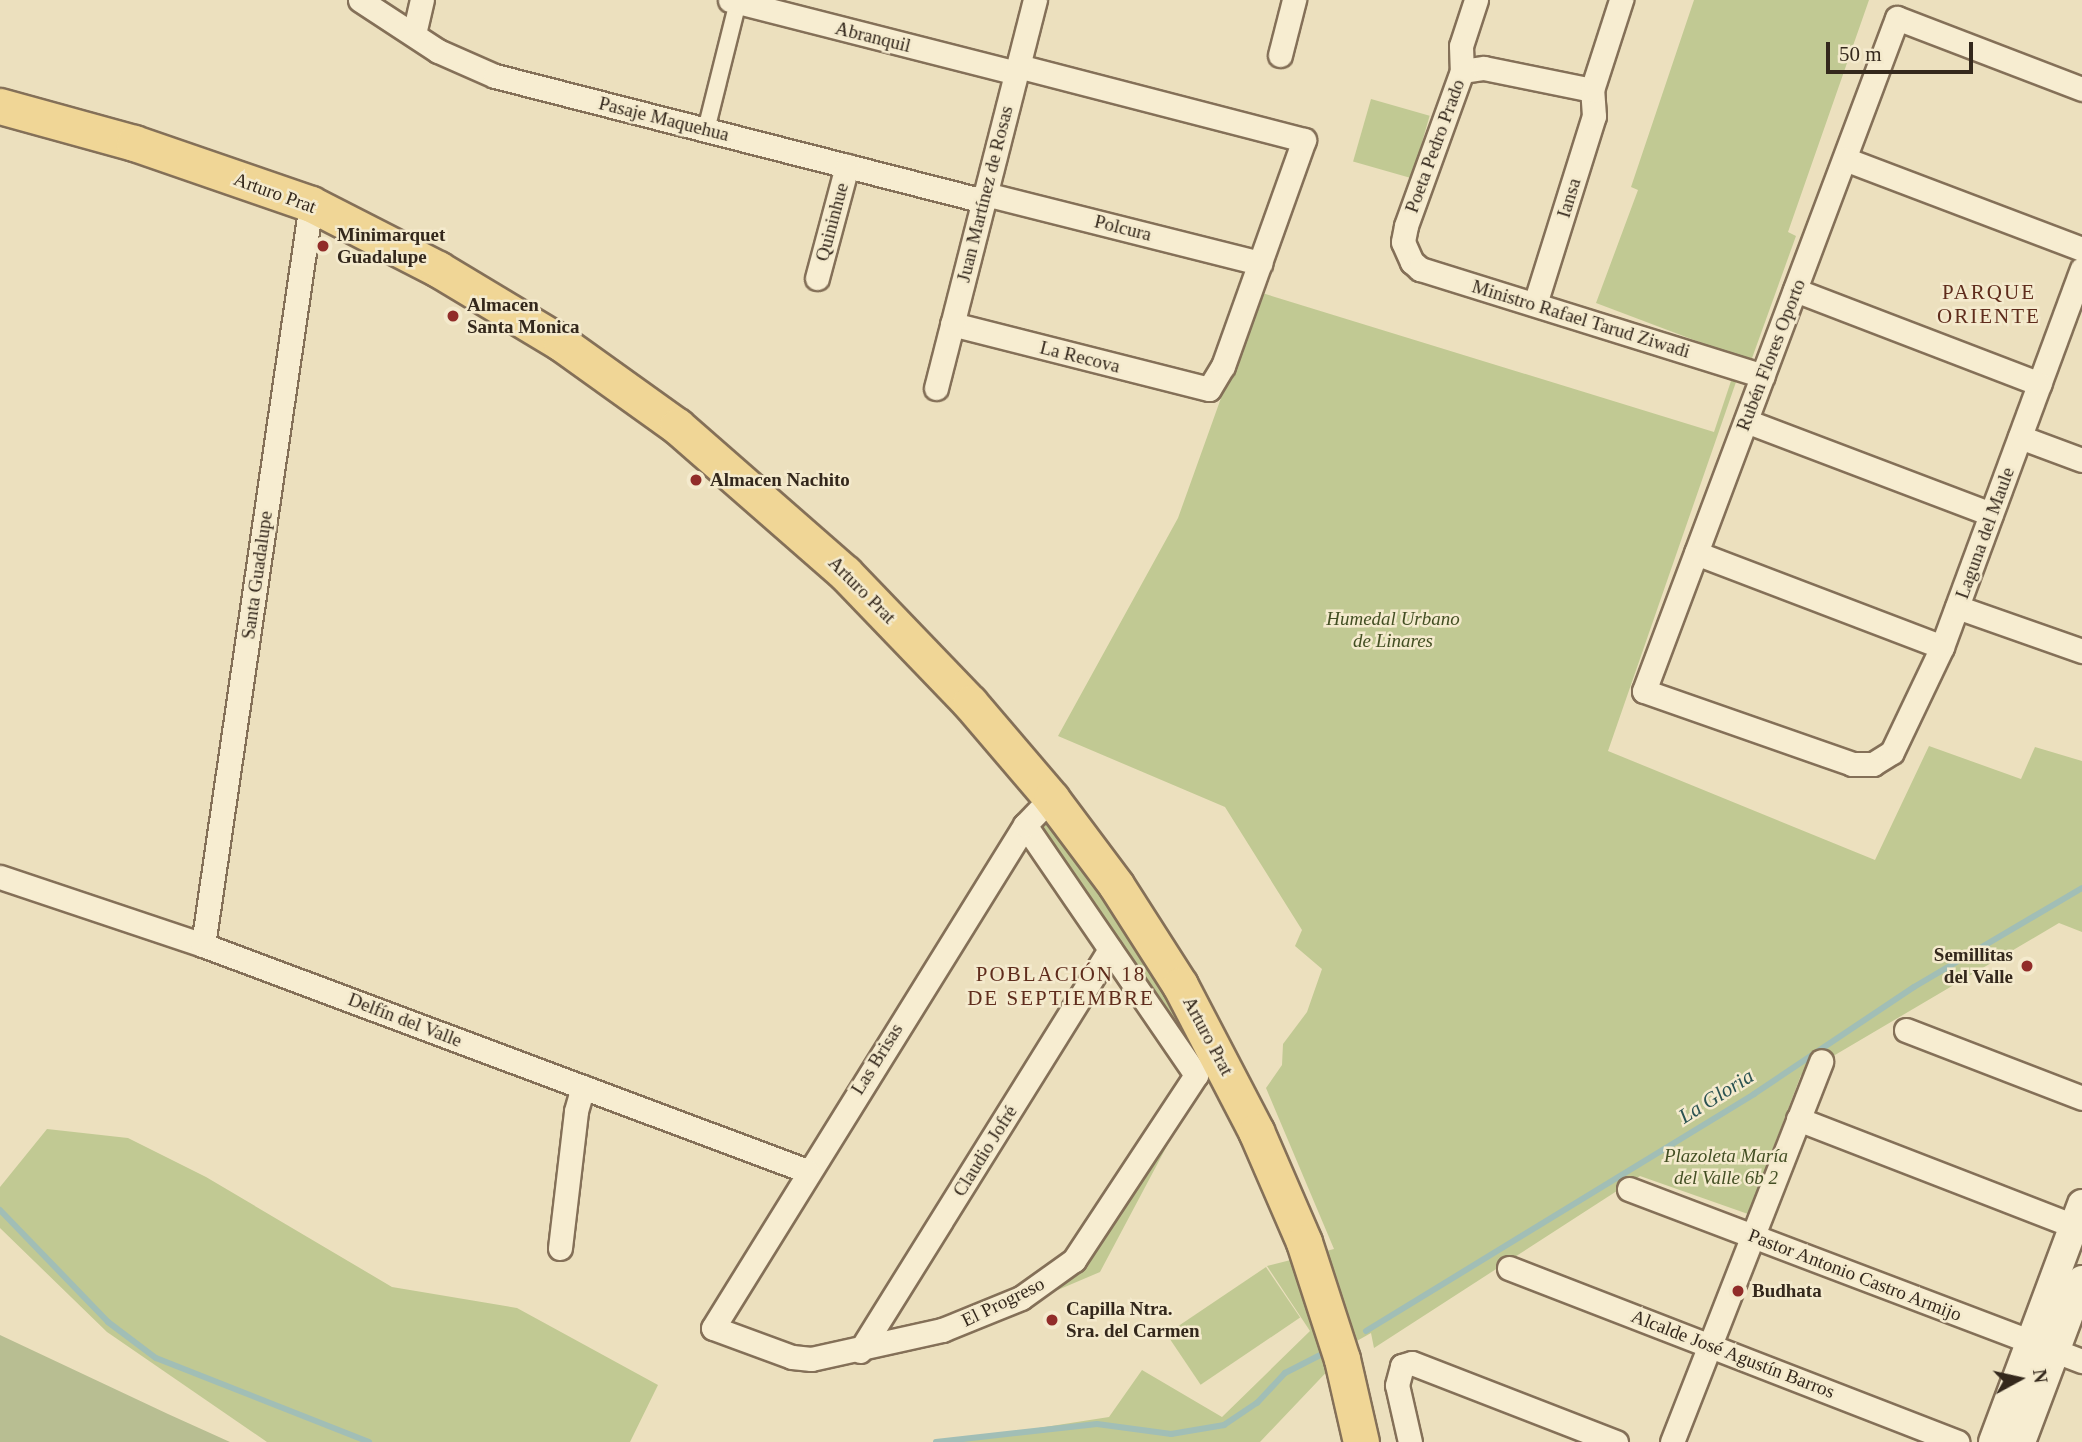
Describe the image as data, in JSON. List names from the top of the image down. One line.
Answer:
{"streets":{"main road":["Arturo Prat"],"street":["Abranquil","Pasaje Maquehua","Poeta Pedro Prado","Juan Martínez de Rosas","Iansa","Quininhue","Polcura","Ministro Rafael Tarud Ziwadi","Rubén Flores Oporto","La Recova","Laguna del Maule","Santa Guadalupe","Delfín del Valle","Las Brisas","Claudio Jofré","Pastor Antonio Castro Armijo","El Progreso","Alcalde José Agustín Barros"]},"crossings":[["Abranquil","Juan Martínez de Rosas"],["Abranquil","Polcura"],["Abranquil","La Recova"],["Pasaje Maquehua","Juan Martínez de Rosas"],["Pasaje Maquehua","Quininhue"],["Pasaje Maquehua","Polcura"],["Poeta Pedro Prado","Ministro Rafael Tarud Ziwadi"],["Arturo Prat","Santa Guadalupe"],["Arturo Prat","Las Brisas"],["Arturo Prat","Claudio Jofré"],["Arturo Prat","El Progreso"],["Juan Martínez de Rosas","Polcura"],["Juan Martínez de Rosas","La Recova"],["Iansa","Ministro Rafael Tarud Ziwadi"],["Polcura","La Recova"],["Ministro Rafael Tarud Ziwadi","Rubén Flores Oporto"],["Rubén Flores Oporto","Laguna del Maule"],["Santa Guadalupe","Delfín del Valle"],["Delfín del Valle","Las Brisas"],["Las Brisas","El Progreso"],["Claudio Jofré","El Progreso"]],"districts":["PARQUE ORIENTE","POBLACIÓN 18 DE SEPTIEMBRE"],"water":["La Gloria"],"parks":["Humedal Urbano de Linares","Plazoleta María del Valle 6b 2"],"places":["Minimarquet Guadalupe","Almacen Santa Monica","Almacen Nachito","Semillitas del Valle","Budhata","Capilla Ntra. Sra. del Carmen"],"scale_bar":"50 m","north":"right"}
